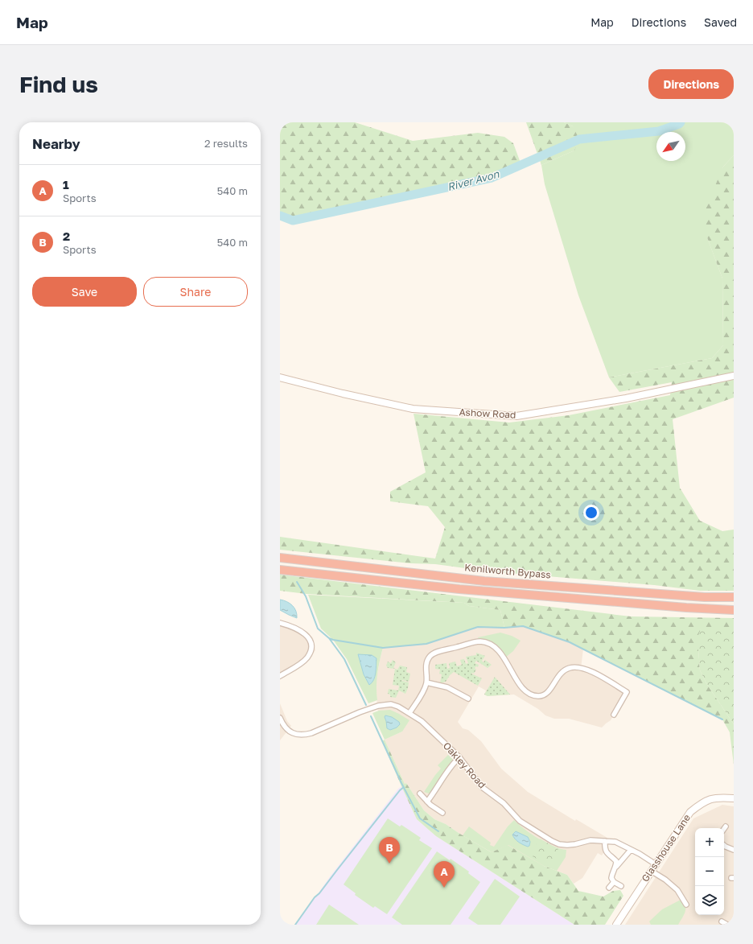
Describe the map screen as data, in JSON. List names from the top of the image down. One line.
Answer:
{"streets":{"highway":["Kenilworth Bypass"],"main road":["Ashow Road","Glasshouse Lane"],"street":["Oakley Road"]},"crossings":[["Oakley Road","Glasshouse Lane"]],"water":["River Avon"],"north":"bottom left","page":{"header":"Map","nav":["Map","Directions","Saved"],"buttons":["Directions",["Save","Share"]],"title":"Find us","heading":["Nearby","2 results"],"list":[{"mark":"A","name":"1","note":"Sports","value":"540 m"},{"mark":"B","name":"2","note":"Sports","value":"540 m"}],"map_buttons":["+","−"],"pins":["B","A"]}}
